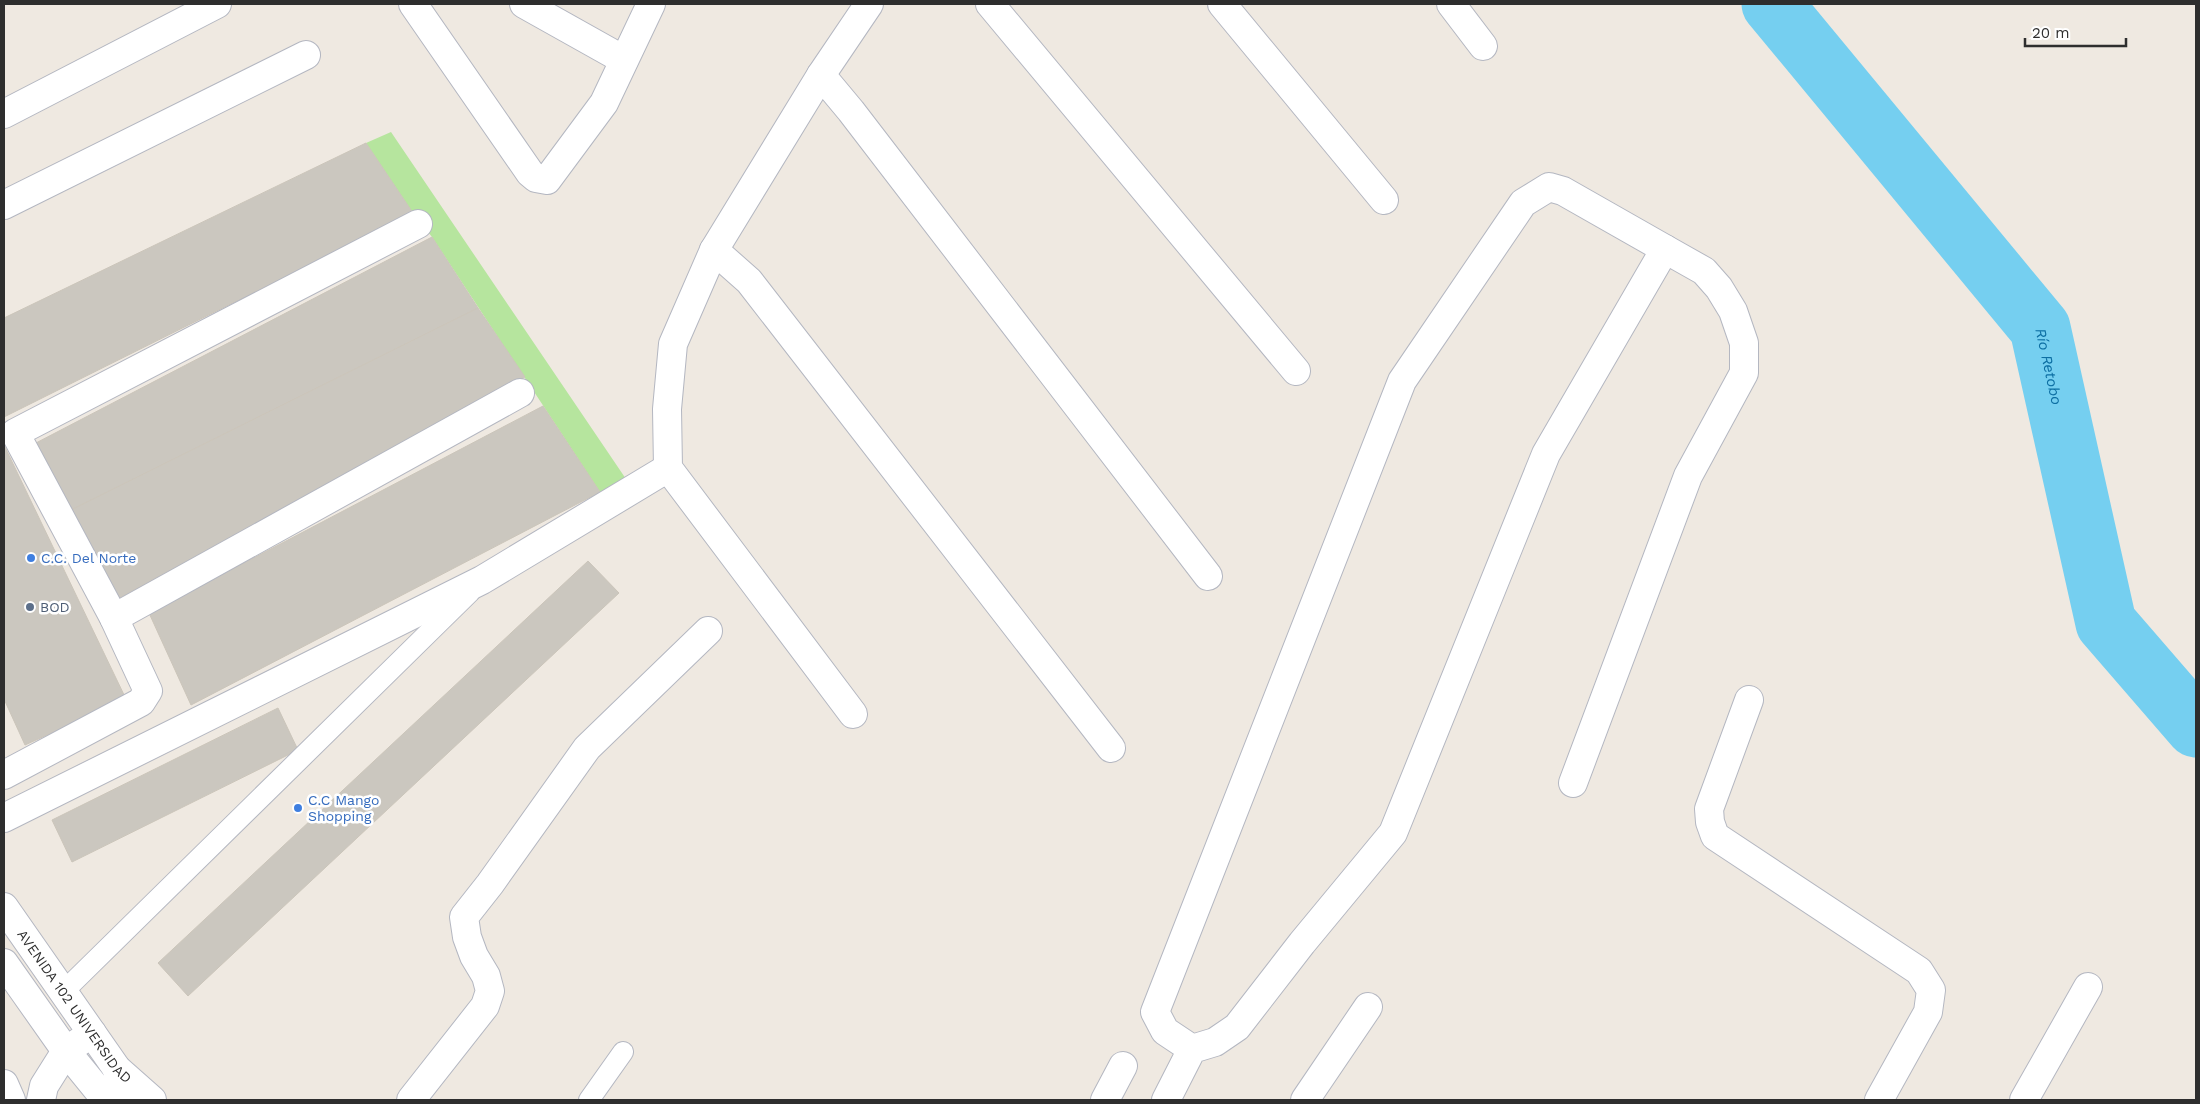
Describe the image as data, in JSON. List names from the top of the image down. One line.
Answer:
{"streets":{"street":["AVENIDA 102 UNIVERSIDAD"]},"water":["Río Retobo"],"places":["C.C. Del Norte","BOD","C.C Mango Shopping"],"scale_bar":"20 m"}
